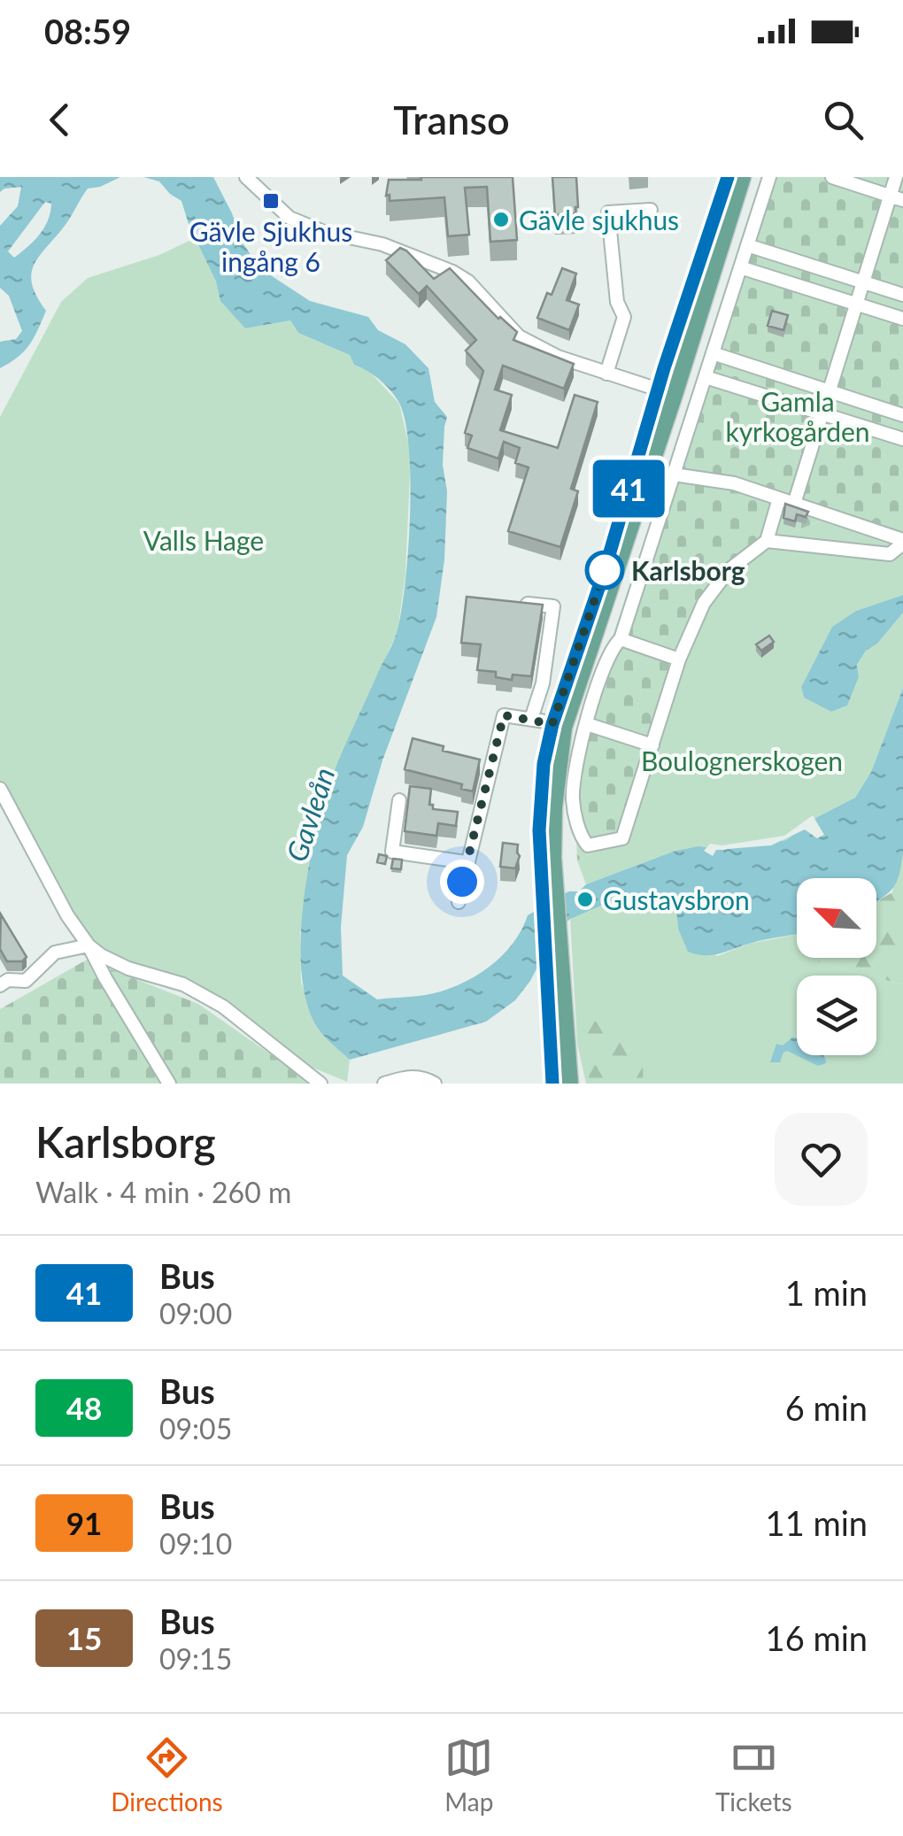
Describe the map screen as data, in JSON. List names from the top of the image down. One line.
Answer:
{"water":["Gavleån"],"parks":["Gamla kyrkogården","Valls Hage","Boulognerskogen"],"places":{"transit":["Gävle Sjukhus ingång 6"],"other":["Gävle sjukhus","Karlsborg","Gustavsbron"]},"lines":["bus line 41"],"north":"top left","page":{"status":"08:59","header":"Transo","on_map":"41","heading":["Karlsborg","Walk · 4 min · 260 m"],"list":[{"mark":"41","name":"Bus","note":"09:00","value":"1 min"},{"mark":"48","name":"Bus","note":"09:05","value":"6 min"},{"mark":"91","name":"Bus","note":"09:10","value":"11 min"},{"mark":"15","name":"Bus","note":"09:15","value":"16 min"}],"tabs":["Directions","Map","Tickets"]}}
